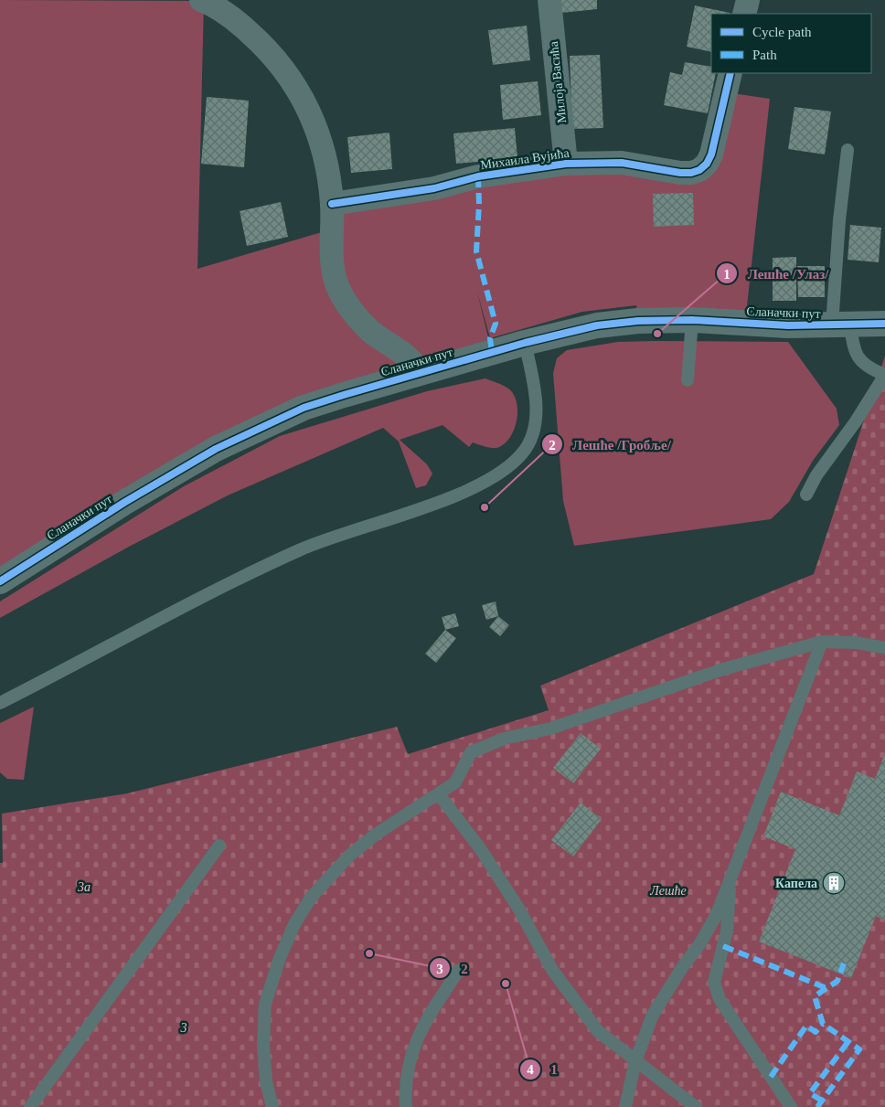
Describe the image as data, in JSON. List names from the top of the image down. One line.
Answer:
{"streets":{"street":["Милоја Васића","Михаила Вујића","Сланачки пут"]},"crossings":[["Милоја Васића","Михаила Вујића"]],"parks":["3a","Лешће","3"],"places":{"other":["Лешће /Улаз/","Лешће /Гробље/","2","1"],"building":["Капела"]},"legend":["Cycle path","Path"]}
